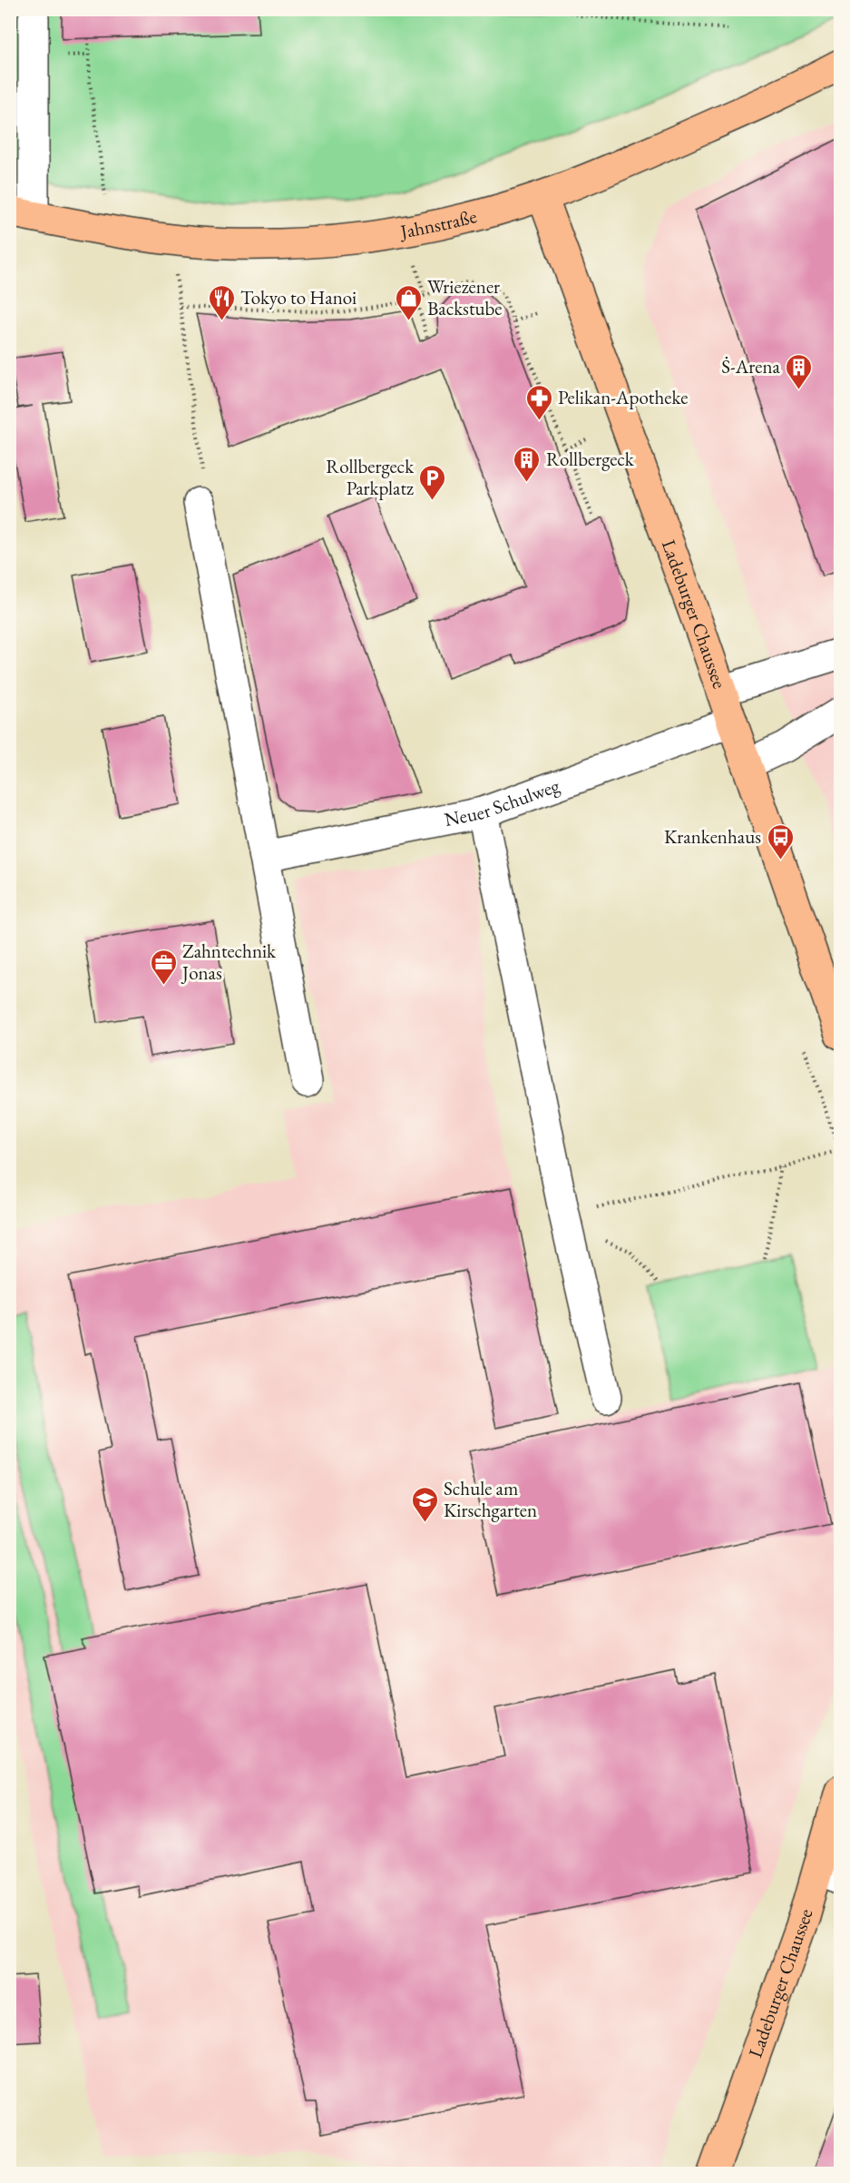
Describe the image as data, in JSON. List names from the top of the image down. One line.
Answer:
{"streets":{"main road":["Jahnstraße","Ladeburger Chaussee"],"street":["Neuer Schulweg"]},"crossings":[["Jahnstraße","Ladeburger Chaussee"],["Ladeburger Chaussee","Neuer Schulweg"]],"places":{"restaurant":["Tokyo to Hanoi"],"shop":["Wriezener Backstube"],"building":["Ṡ-Arena","Rollbergeck"],"pharmacy":["Pelikan-Apotheke"],"parking":["Rollbergeck Parkplatz"],"bus stop":["Krankenhaus"],"office":["Zahntechnik Jonas"],"school or university":["Schule am Kirschgarten"]}}
